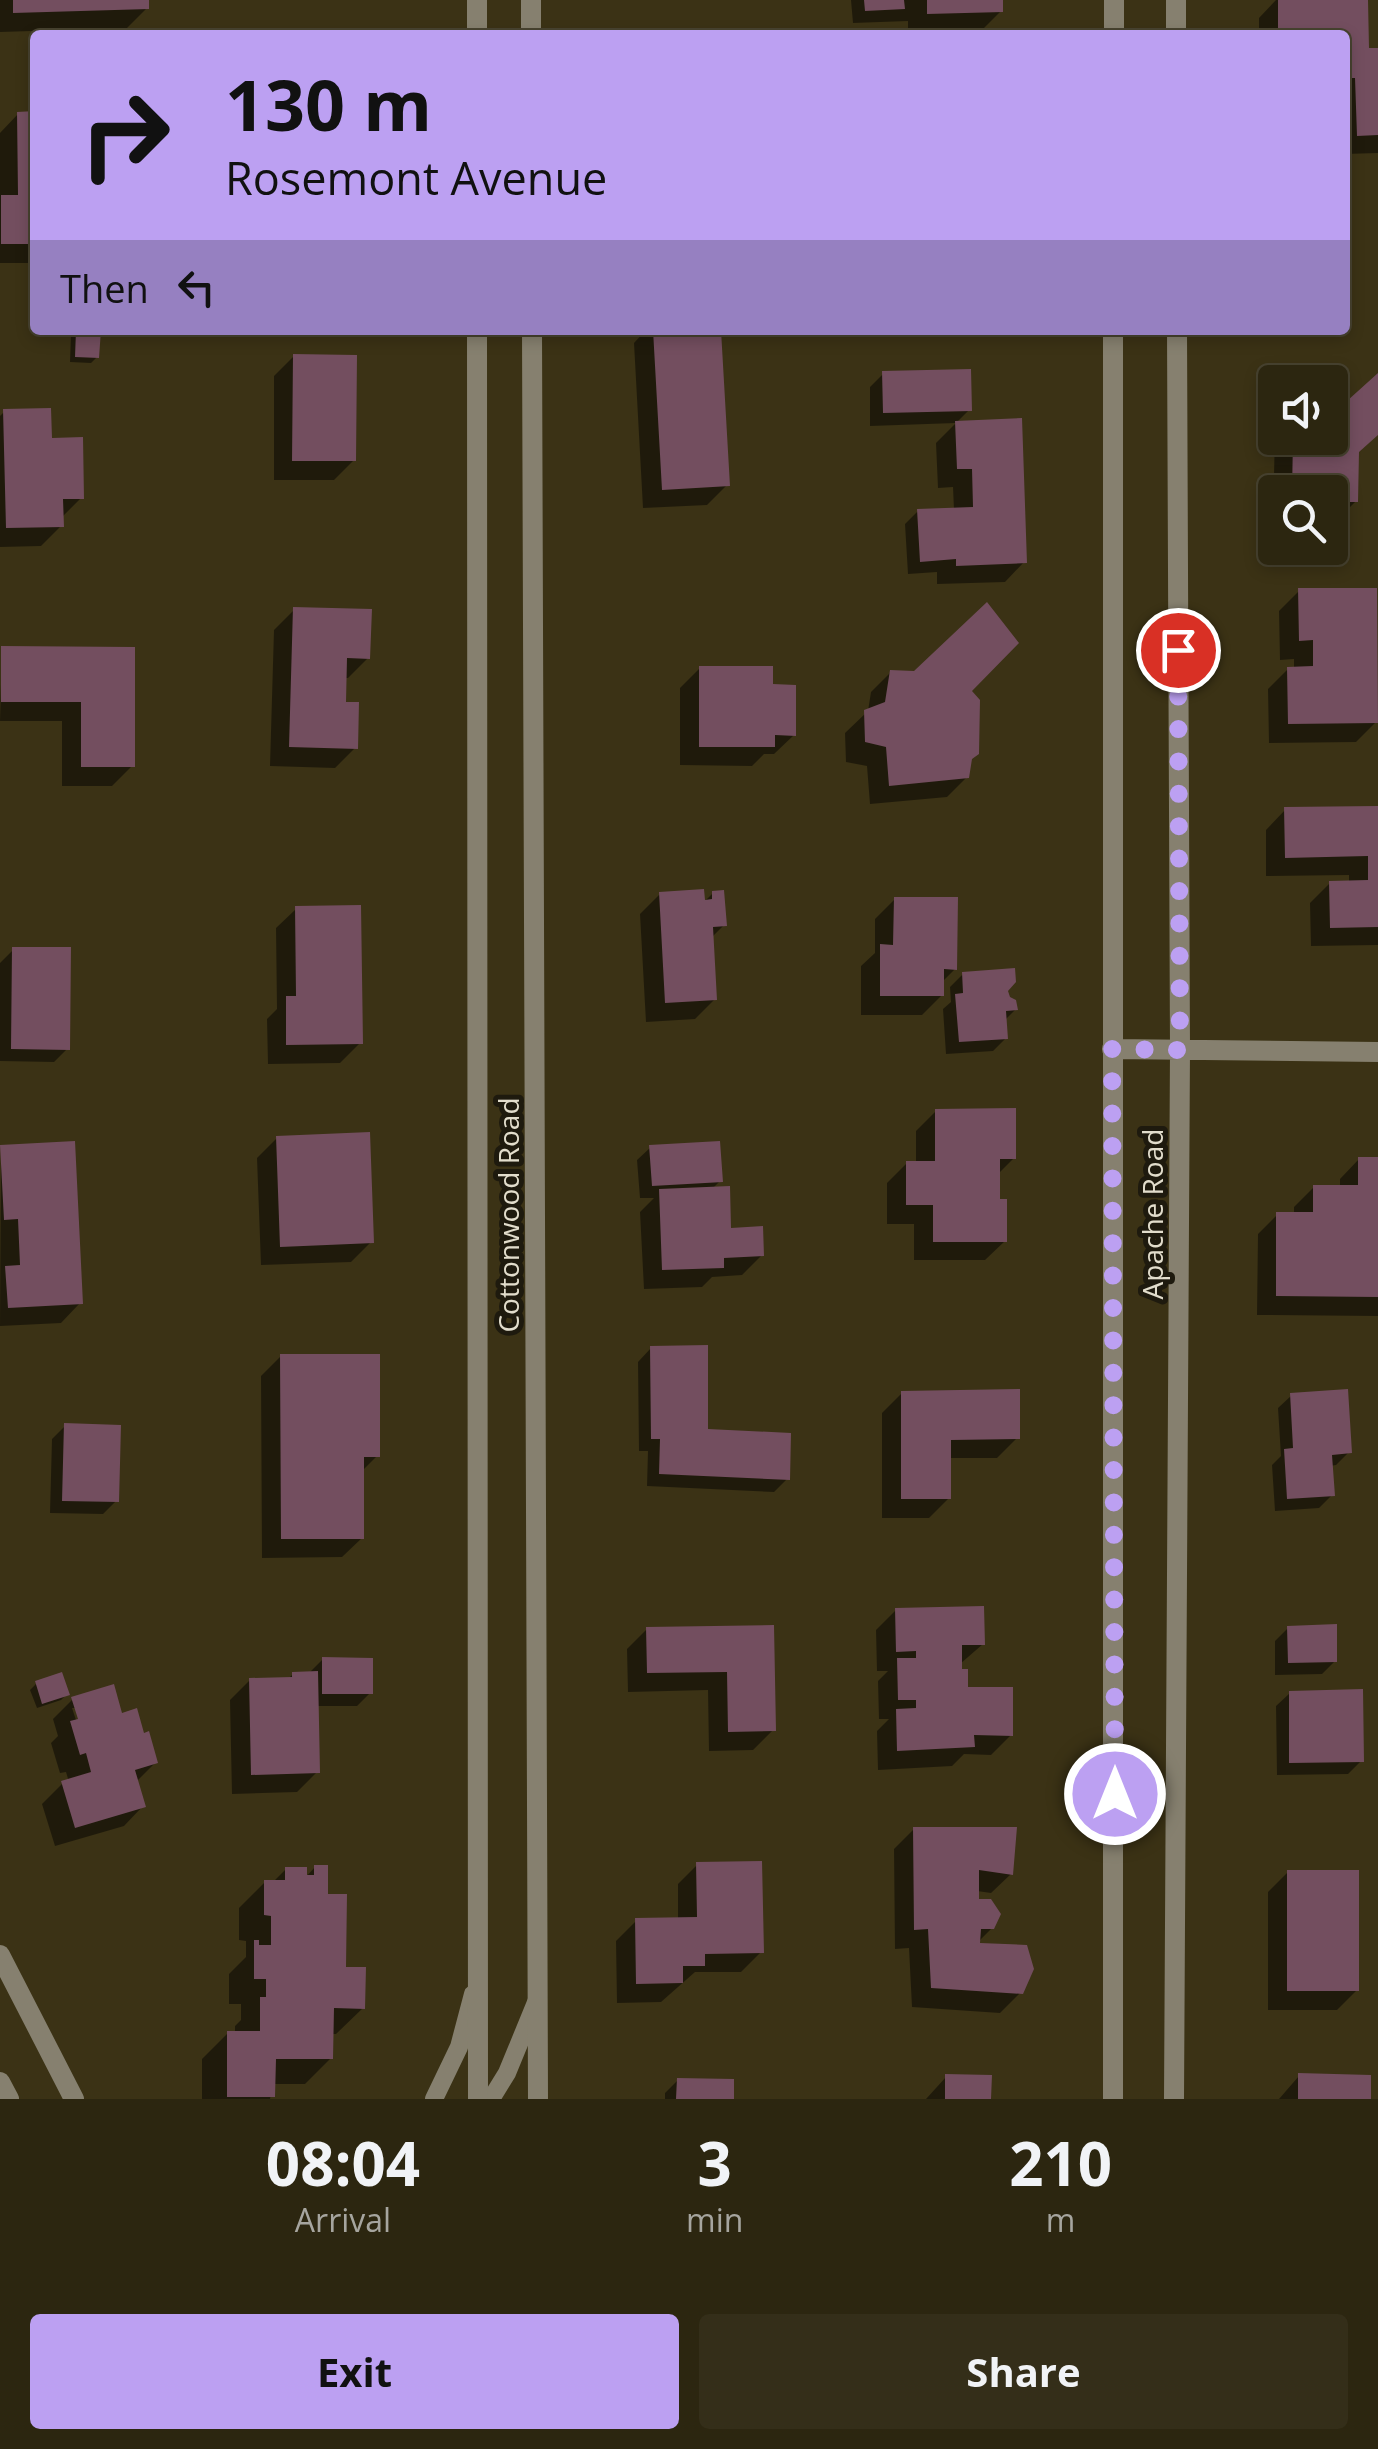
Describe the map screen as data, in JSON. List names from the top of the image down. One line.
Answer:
{"streets":{"street":["Apache Road","Cottonwood Road"]},"page":{"turn":["130 m","Rosemont Avenue"],"then":"Then","eta":["08:04","Arrival","3","min","210","m"],"buttons":["Exit","Share"]}}
